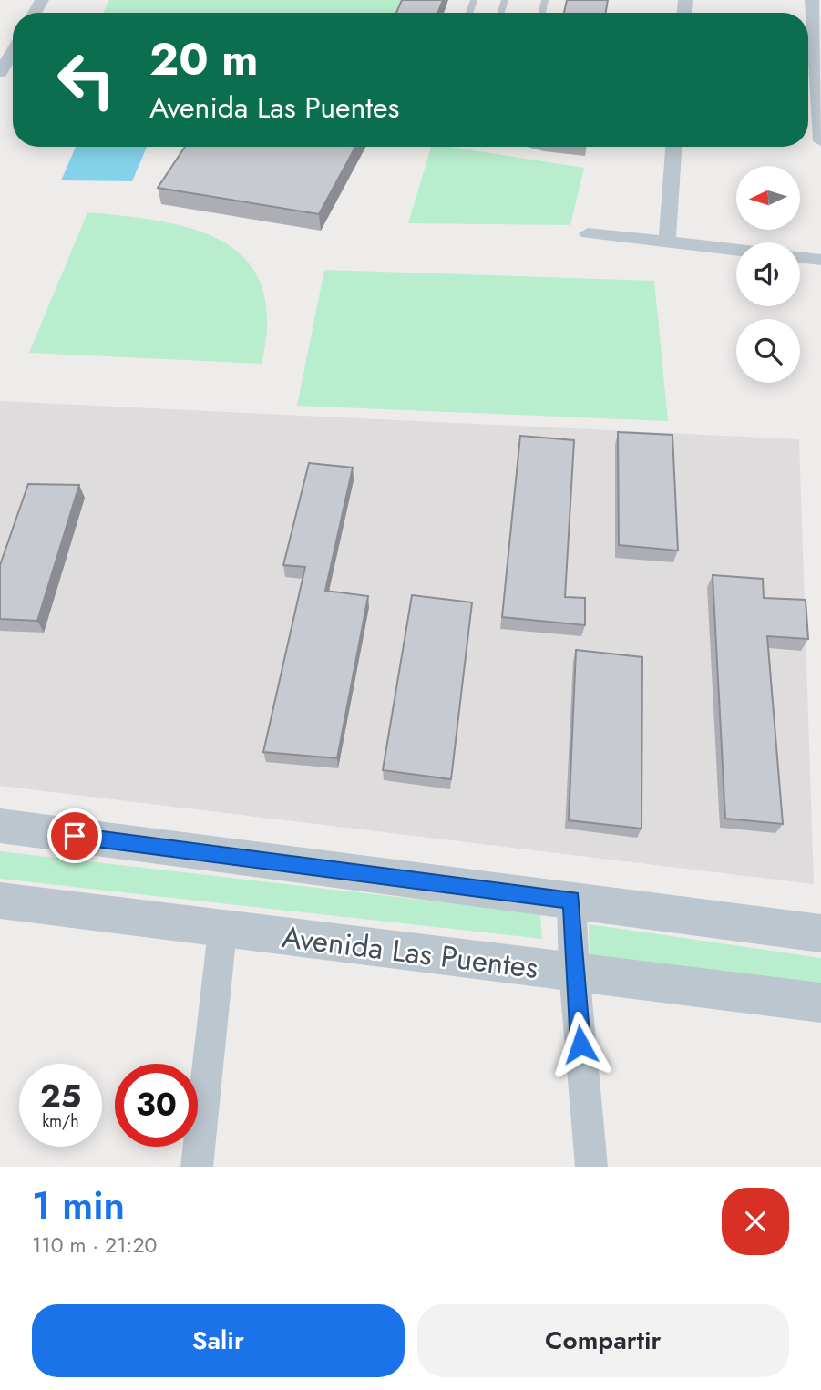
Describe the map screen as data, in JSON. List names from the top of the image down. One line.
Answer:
{"streets":{"street":["Avenida Las Puentes"]},"north":"left","page":{"turn":["20 m","Avenida Las Puentes"],"speed":"25 km/h","limit":"30","heading":["1 min","110 m · 21:20"],"buttons":["Salir","Compartir"]}}
